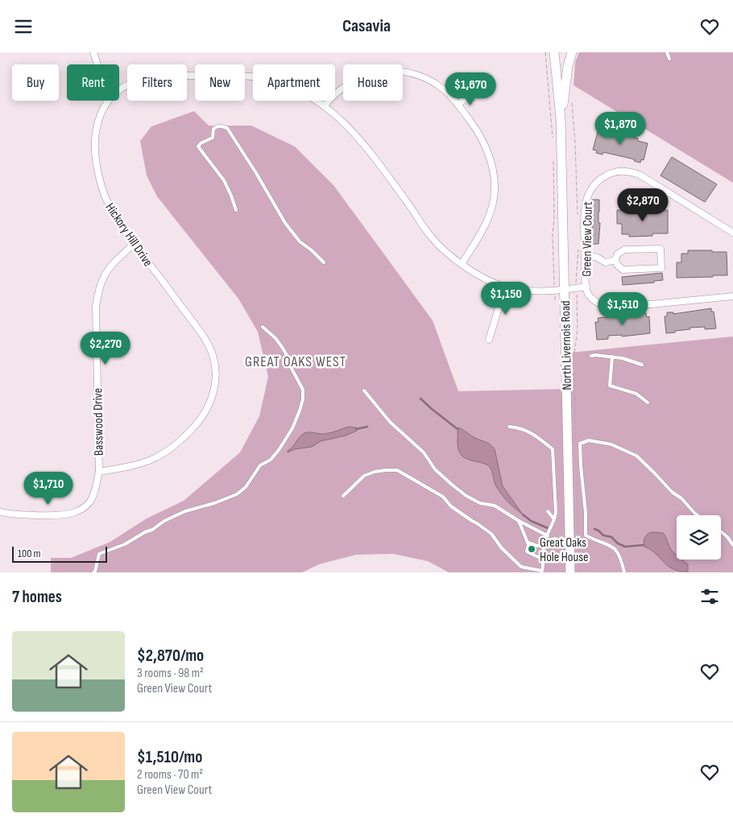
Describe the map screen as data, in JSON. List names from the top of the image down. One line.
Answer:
{"streets":{"main road":["North Livernois Road"],"street":["Hickory Hill Drive","Green View Court","Basswood Drive"]},"crossings":[["Hickory Hill Drive","Green View Court"],["Hickory Hill Drive","North Livernois Road"],["Hickory Hill Drive","Basswood Drive"],["Green View Court","North Livernois Road"]],"districts":["GREAT OAKS WEST"],"places":["Great Oaks Hole House"],"scale_bar":"100 m","page":{"header":"Casavia","chip":["Buy","Rent","Filters","New","Apartment","House"],"price":["$1,670","$1,870","$2,870","$1,150","$1,510","$2,270","$1,710"],"scale":"100 m","heading":"7 homes","list":[{"name":"$2,870/mo","note":"3 rooms · 98 m² · Green View Court"},{"name":"$1,510/mo","note":"2 rooms · 70 m² · Green View Court"}]}}
